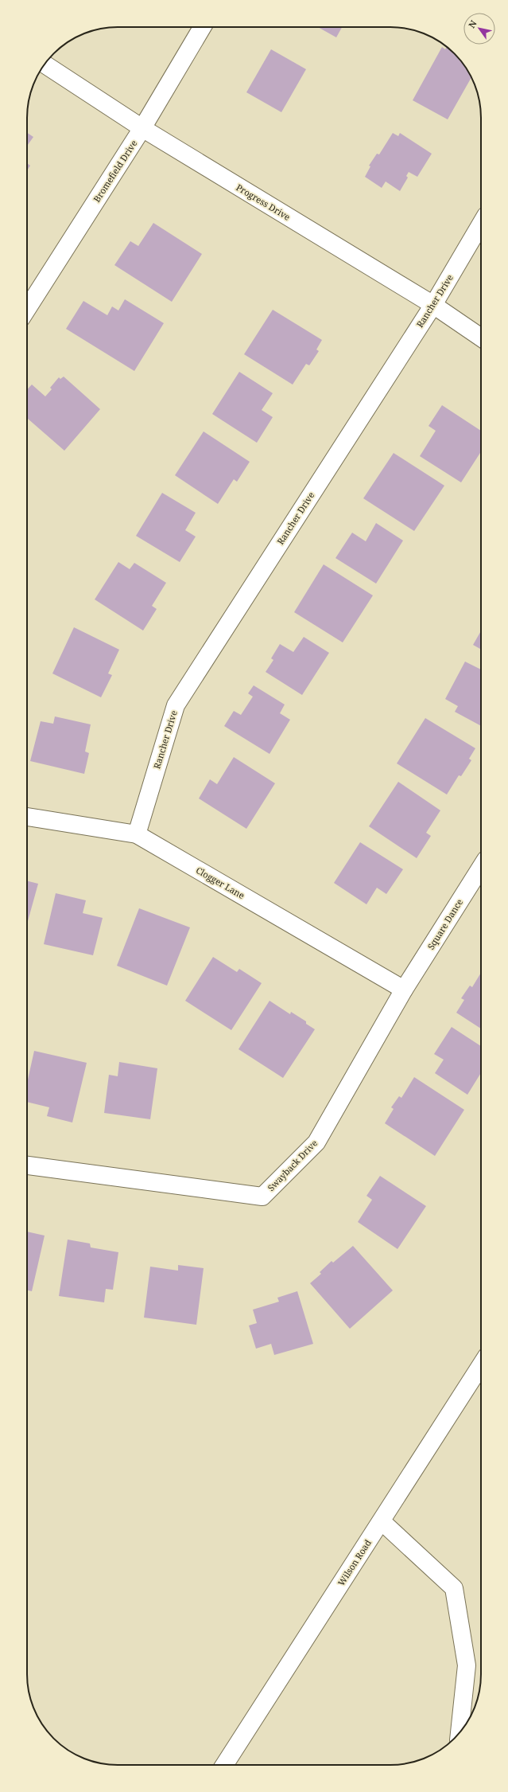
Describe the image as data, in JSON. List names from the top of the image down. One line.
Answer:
{"streets":{"street":["Bromefield Drive","Progress Drive","Rancher Drive","Clogger Lane","Square Dance","Swayback Drive","Wilson Road"]},"crossings":[["Bromefield Drive","Progress Drive"],["Progress Drive","Rancher Drive"],["Rancher Drive","Clogger Lane"],["Clogger Lane","Square Dance"],["Clogger Lane","Swayback Drive"],["Square Dance","Swayback Drive"]],"north":"top left"}
